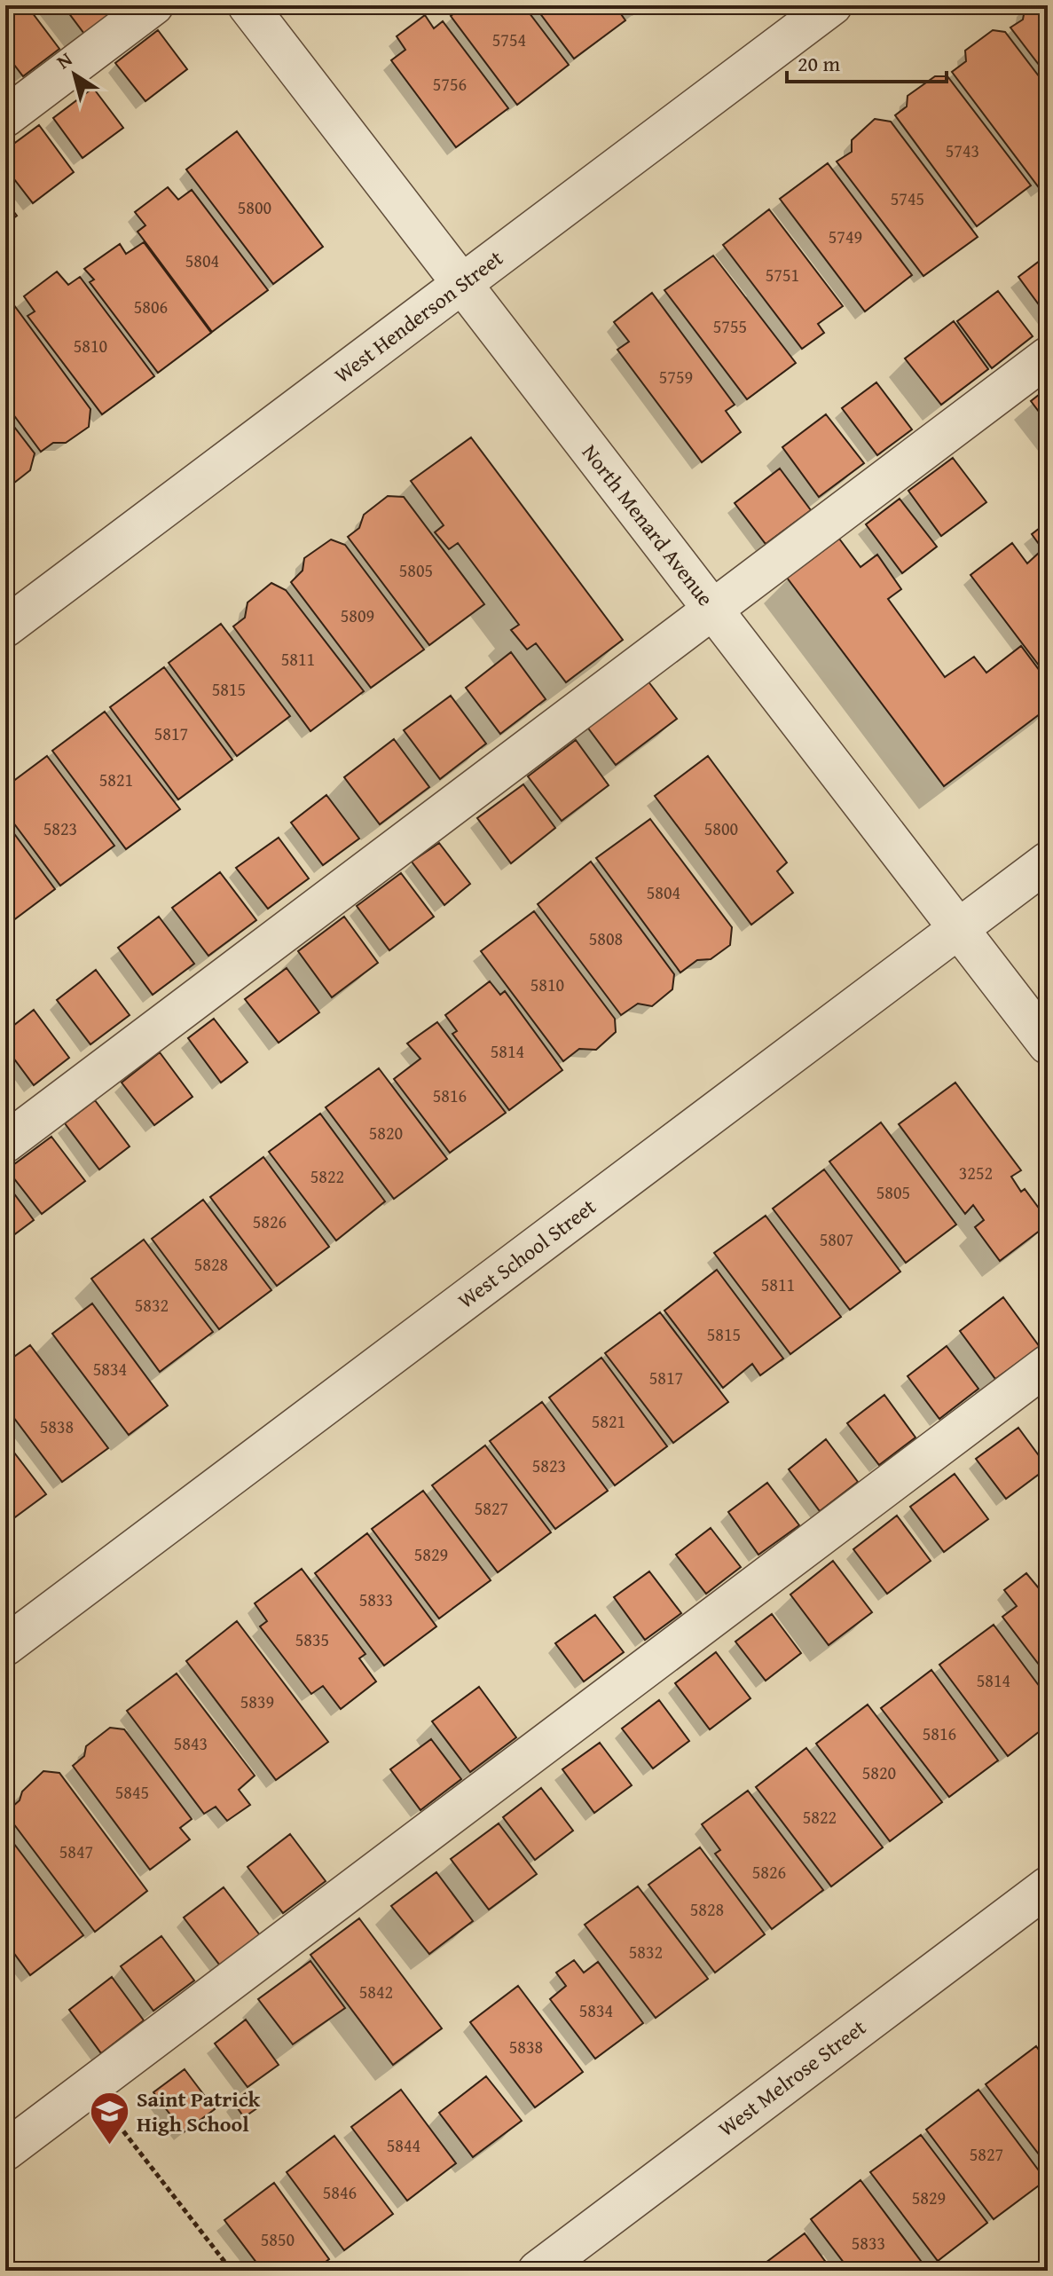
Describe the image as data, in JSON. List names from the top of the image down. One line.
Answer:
{"streets":{"street":["West Henderson Street","North Menard Avenue","West School Street","West Melrose Street"]},"crossings":[["West Henderson Street","North Menard Avenue"],["North Menard Avenue","West School Street"]],"places":{"school or university":["Saint Patrick High School"]},"house_numbers":["5754","5756","5743","5745","5800","5749","5804","5751","5806","5755","5810","5759","5805","5809","5811","5815","5817","5821","5823","5800","5804","5808","5810","5814","5816","5820","3252","5822","5805","5826","5807","5828","5811","5832","5815","5834","5817","5821","5838","5823","5827","5829","5833","5835","5814","5839","5816","5843","5820","5845","5822","5847","5826","5828","5832","5842","5834","5838","5844","5827","5846","5829","5850","5833"],"scale_bar":"20 m","north":"top left"}
